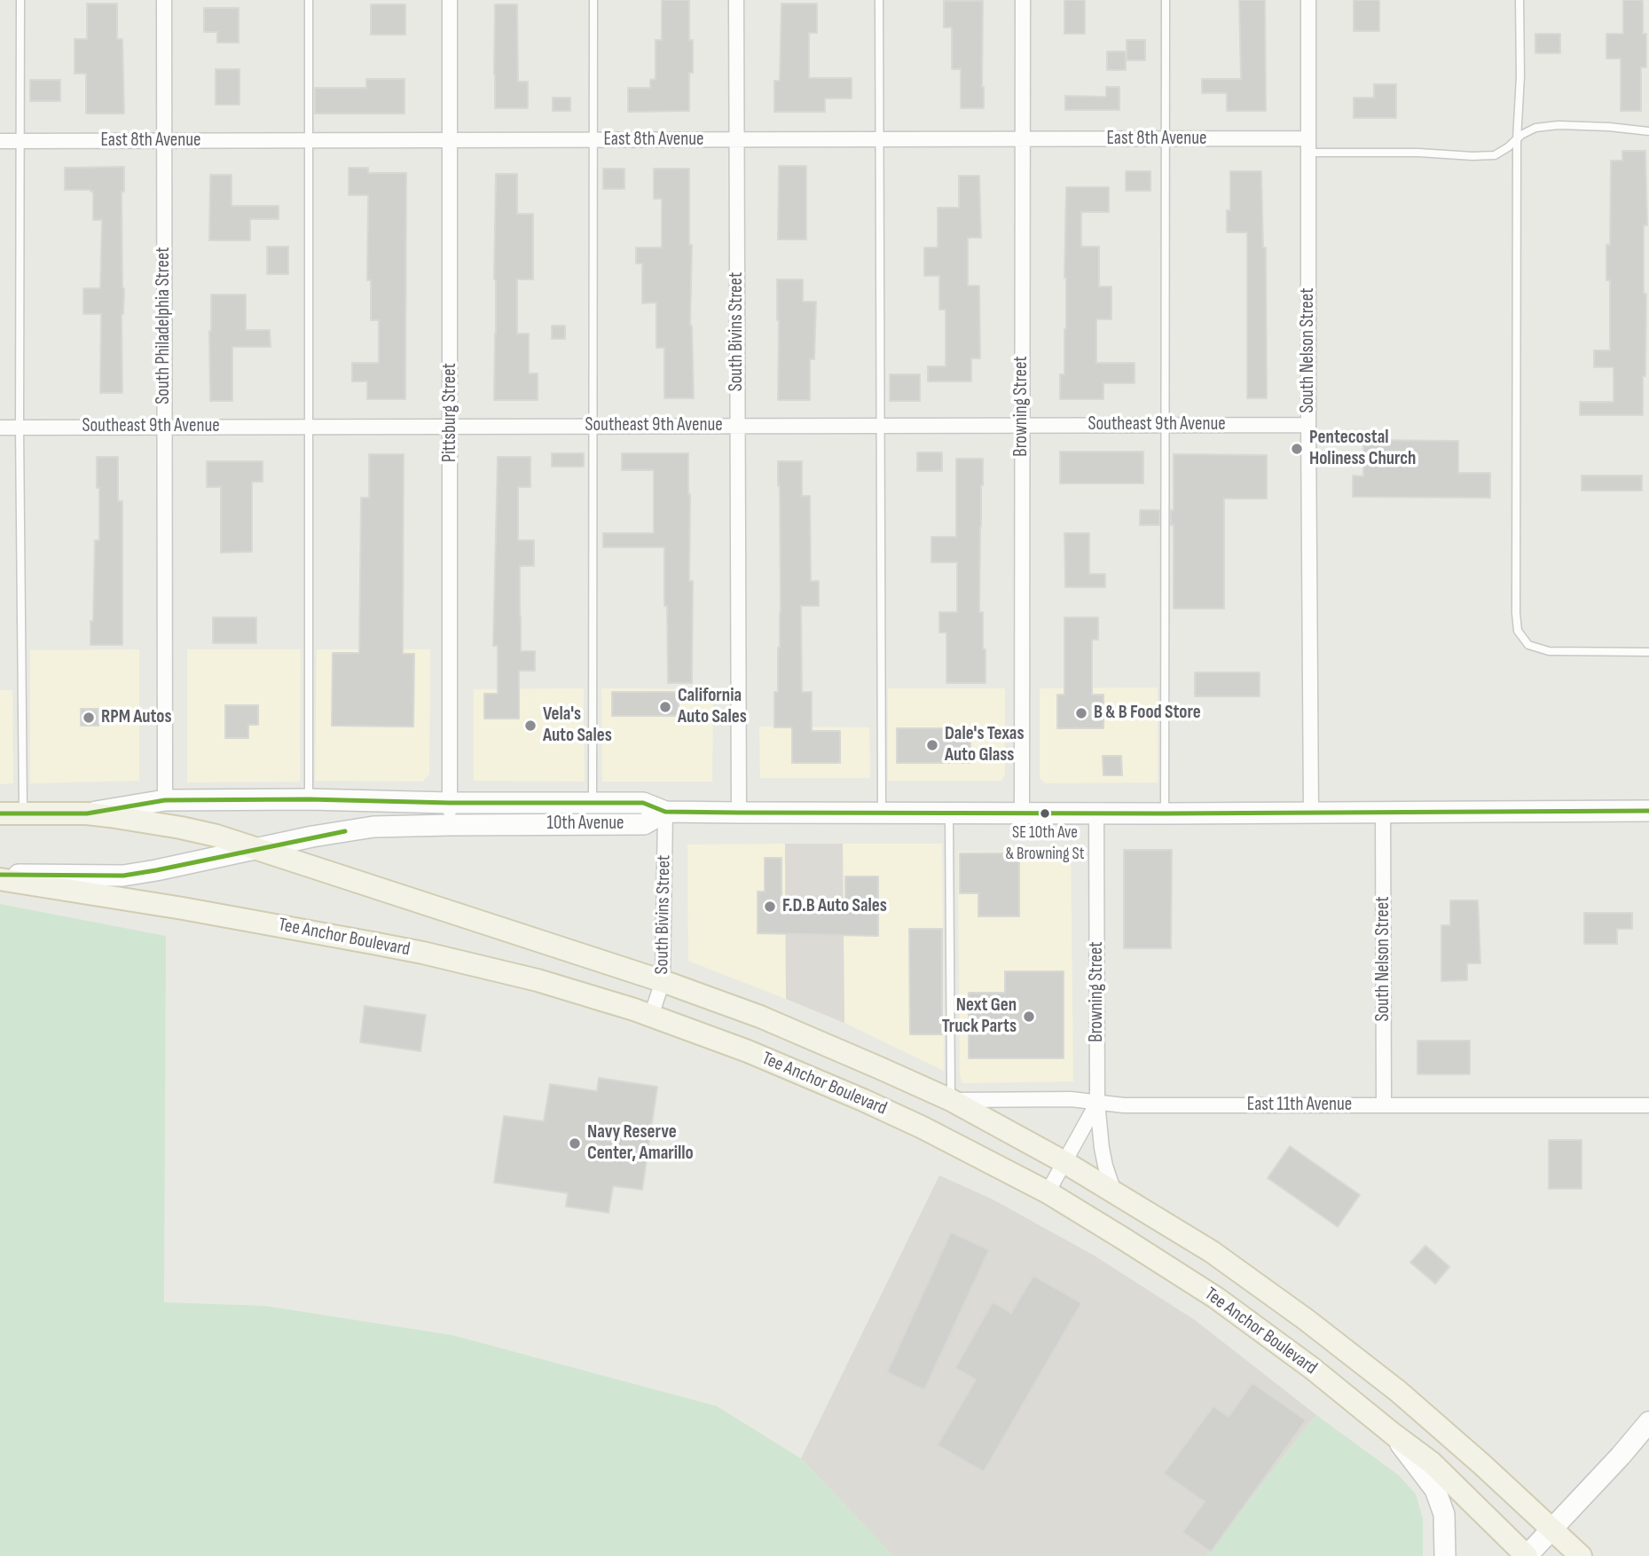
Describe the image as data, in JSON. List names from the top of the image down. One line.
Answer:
{"streets":{"main road":["10th Avenue","Tee Anchor Boulevard"],"street":["East 8th Avenue","South Philadelphia Street","South Bivins Street","South Nelson Street","Browning Street","Pittsburg Street","Southeast 9th Avenue","East 11th Avenue"]},"crossings":[["East 8th Avenue","South Philadelphia Street"],["East 8th Avenue","South Bivins Street"],["East 8th Avenue","South Nelson Street"],["East 8th Avenue","Browning Street"],["East 8th Avenue","Pittsburg Street"],["South Philadelphia Street","Southeast 9th Avenue"],["South Philadelphia Street","10th Avenue"],["South Bivins Street","Southeast 9th Avenue"],["South Bivins Street","10th Avenue"],["South Bivins Street","Tee Anchor Boulevard"],["South Nelson Street","Southeast 9th Avenue"],["South Nelson Street","East 11th Avenue"],["Browning Street","Southeast 9th Avenue"],["Browning Street","Tee Anchor Boulevard"],["Browning Street","East 11th Avenue"],["Pittsburg Street","Southeast 9th Avenue"],["Pittsburg Street","10th Avenue"],["10th Avenue","Tee Anchor Boulevard"],["Tee Anchor Boulevard","East 11th Avenue"]],"places":["Pentecostal Holiness Church","California Auto Sales","B & B Food Store","RPM Autos","Vela's Auto Sales","Dale's Texas Auto Glass","SE 10th Ave & Browning St","F.D.B Auto Sales","Next Gen Truck Parts","Navy Reserve Center, Amarillo"]}
